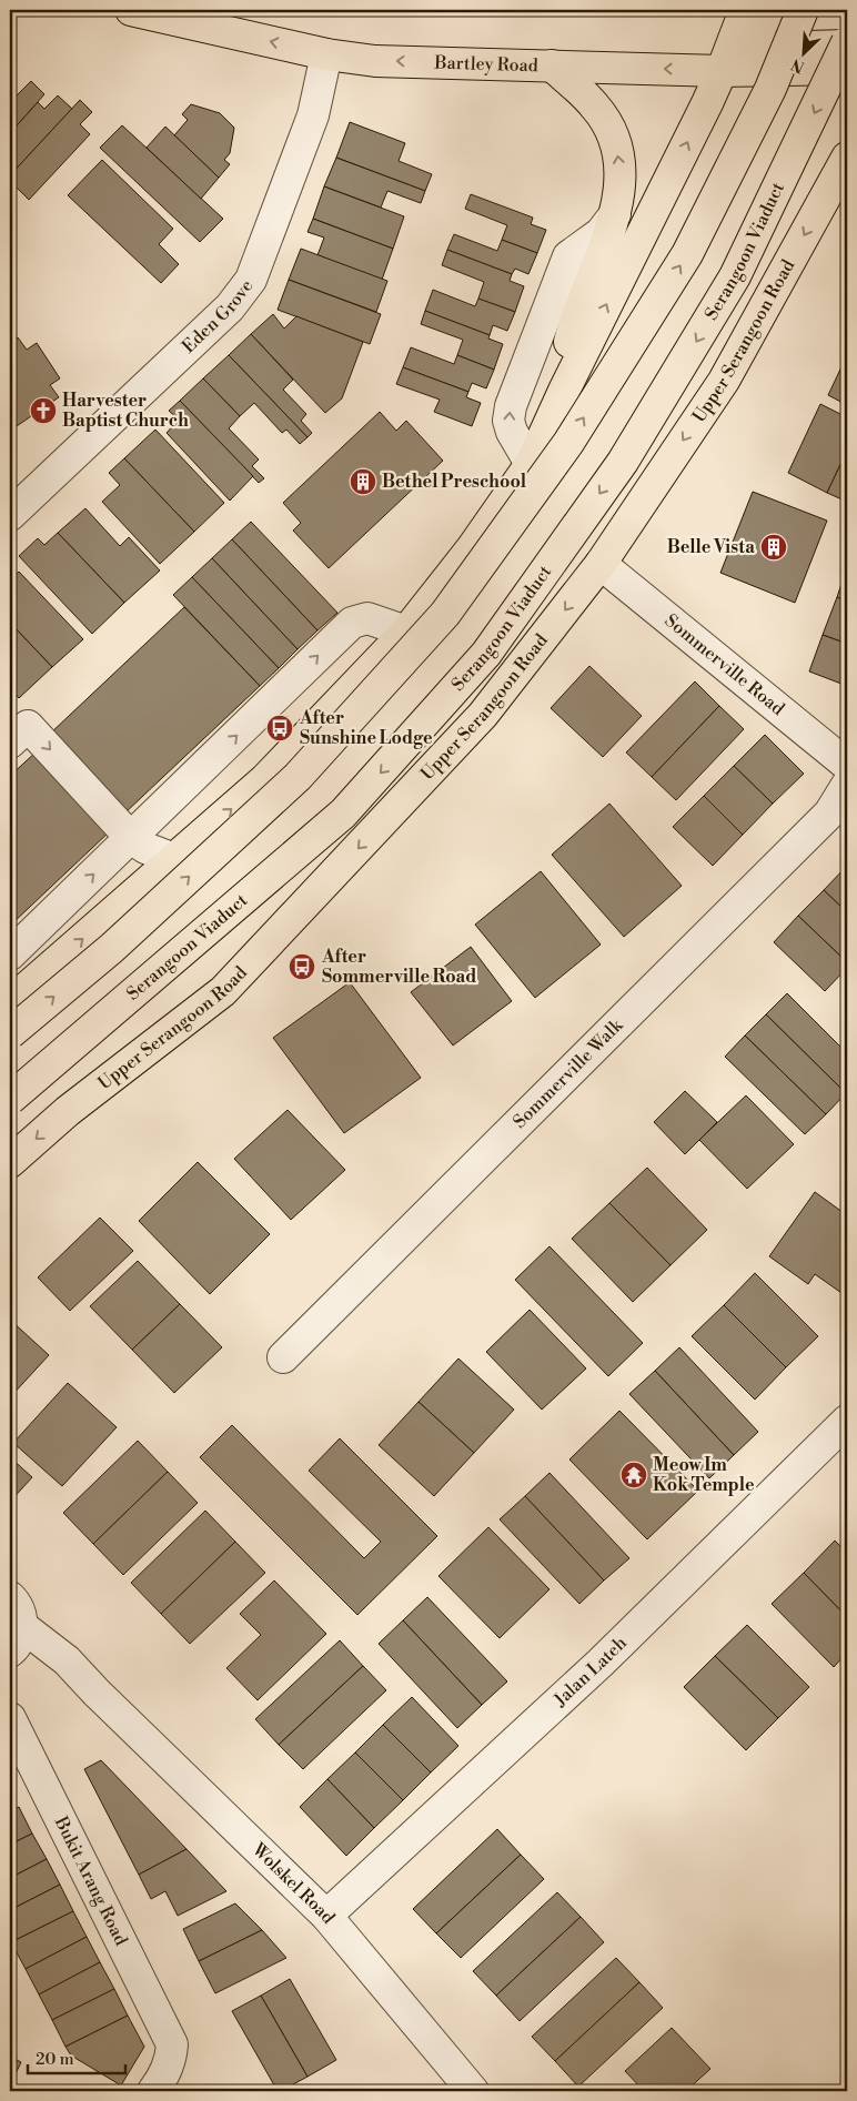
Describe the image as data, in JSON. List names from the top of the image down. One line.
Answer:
{"streets":{"main road":["Bartley Road","Serangoon Viaduct","Upper Serangoon Road"],"street":["Eden Grove","Sommerville Road","Sommerville Walk","Jalan Lateh","Bukit Arang Road","Wolskel Road"]},"crossings":[["Bartley Road","Eden Grove"],["Upper Serangoon Road","Sommerville Road"],["Jalan Lateh","Wolskel Road"]],"one_way":["Bartley Road"],"places":{"church":["Harvester Baptist Church"],"building":["Bethel Preschool","Belle Vista"],"bus stop":["After Sunshine Lodge","After Sommerville Road"],"temple":["Meow Im Kok Temple"]},"scale_bar":"20 m","north":"bottom left"}
